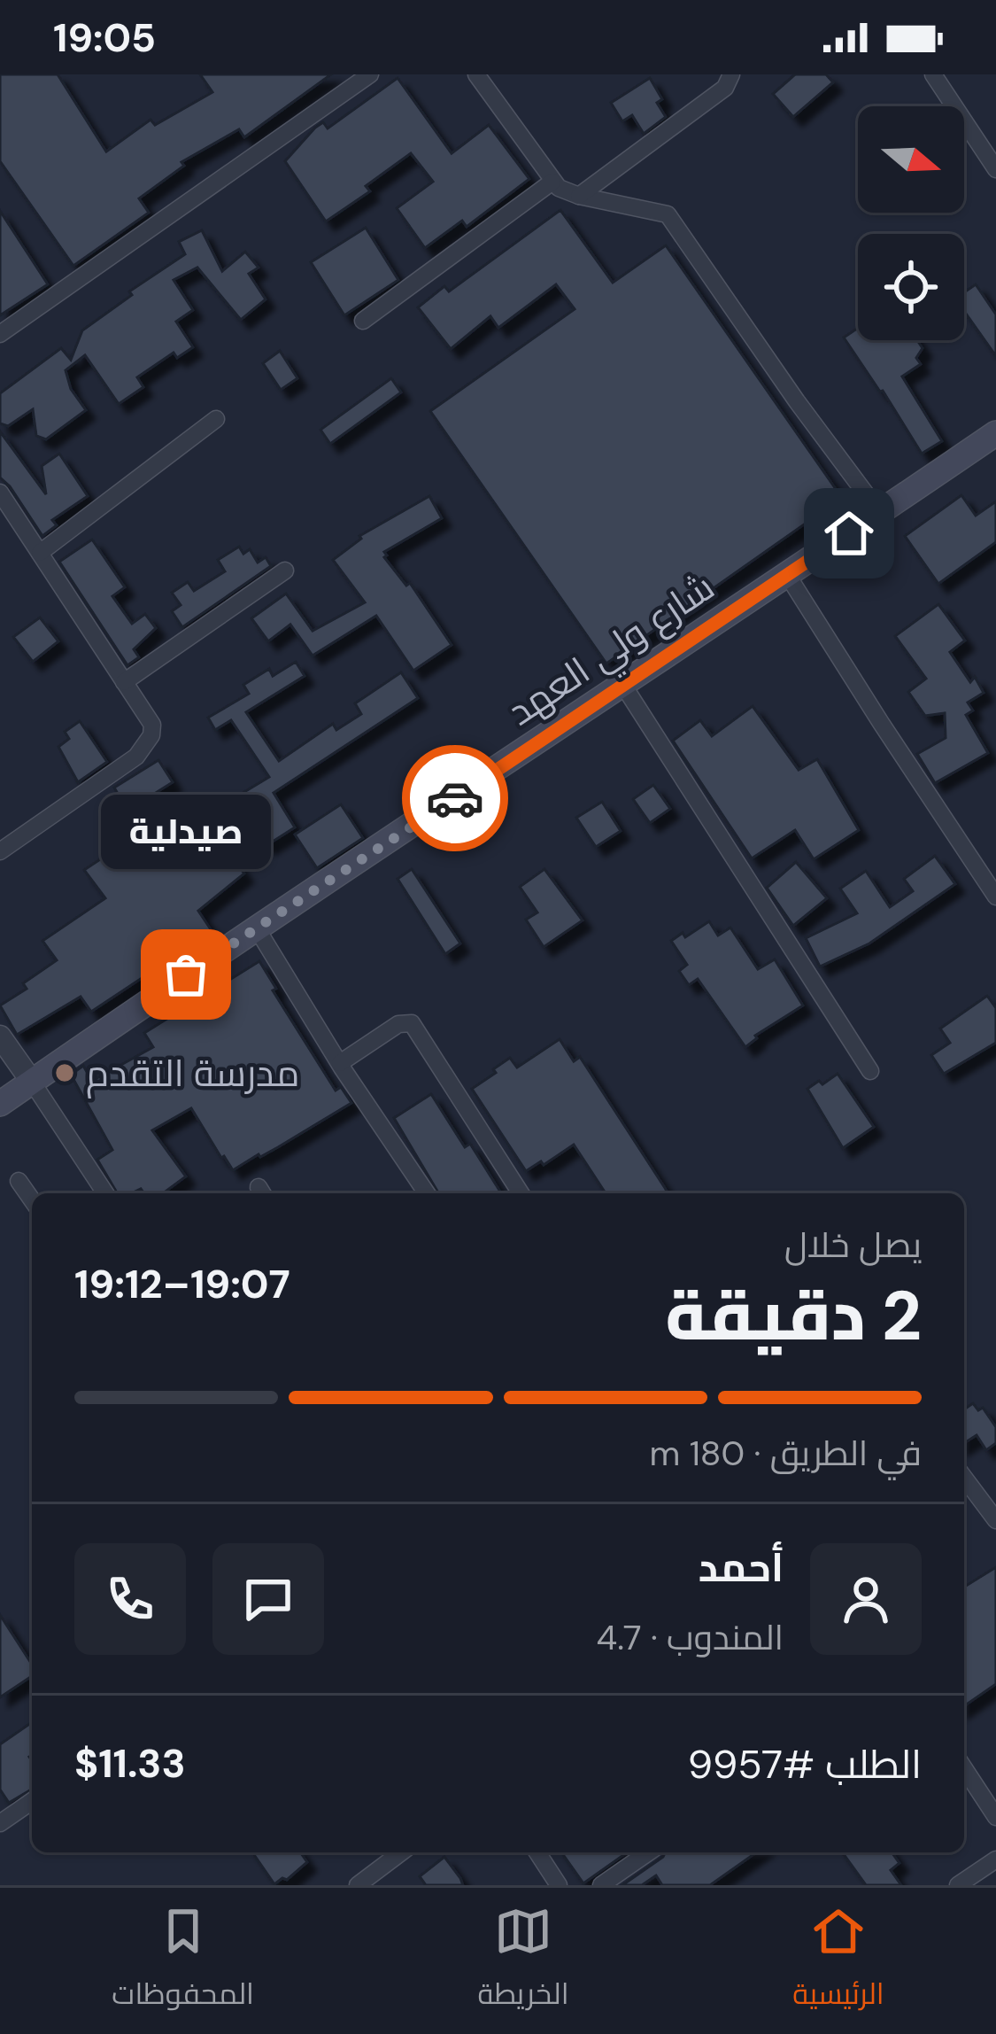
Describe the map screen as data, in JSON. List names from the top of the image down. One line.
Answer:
{"streets":{"main road":["شارع ولي العهد"]},"places":["صيدلية","مدرسة التقدم"],"north":"right","page":{"status":"19:05","bubble":"صيدلية","heading":["2 دقيقة","يصل خلال","19:07–19:12"],"panel":["أحمد","المندوب · 4.7","الطلب #9957","$11.33"],"bar":"في الطريق · 180 m","tabs":["الرئيسية","الخريطة","المحفوظات"]}}
